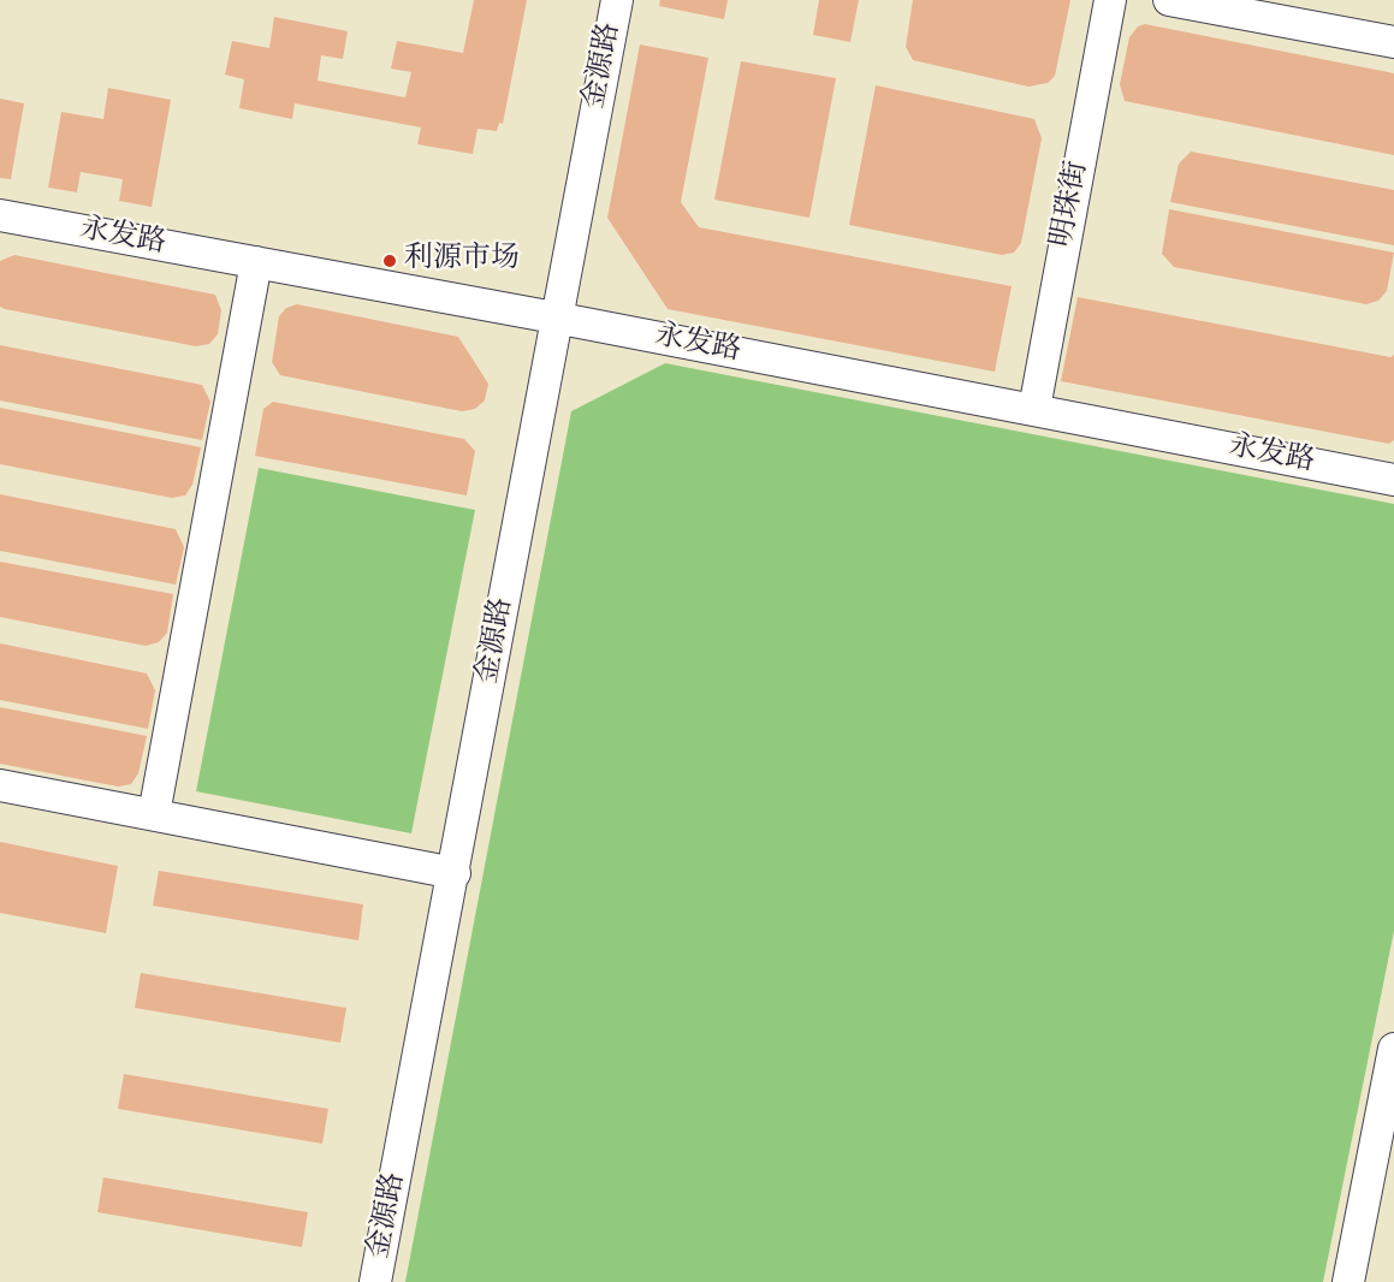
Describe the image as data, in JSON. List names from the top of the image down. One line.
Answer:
{"streets":{"street":["金源路","明珠街","永发路"]},"crossings":[["金源路","永发路"],["明珠街","永发路"]],"places":["利源市场"]}
